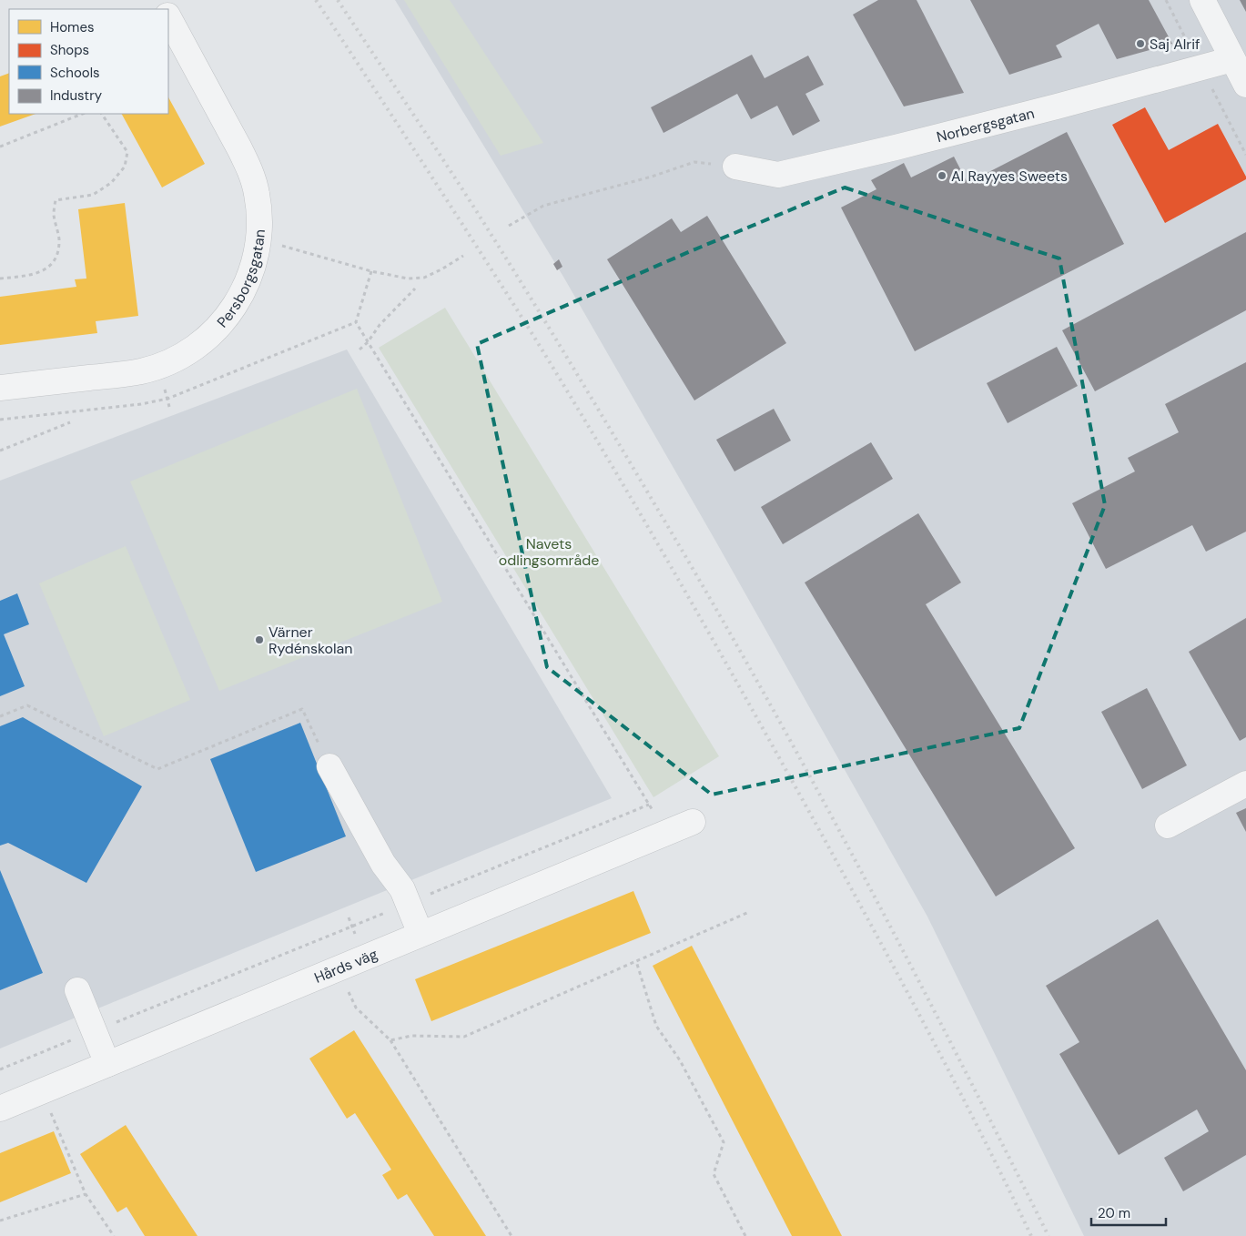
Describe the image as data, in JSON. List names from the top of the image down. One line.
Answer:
{"streets":{"street":["Norbergsgatan","Persborgsgatan","Hårds väg"]},"parks":["Navets odlingsområde"],"places":["Saj Alrif","Al Rayyes Sweets","Värner Rydénskolan"],"legend":["Homes","Shops","Schools","Industry"],"scale_bar":"20 m"}
